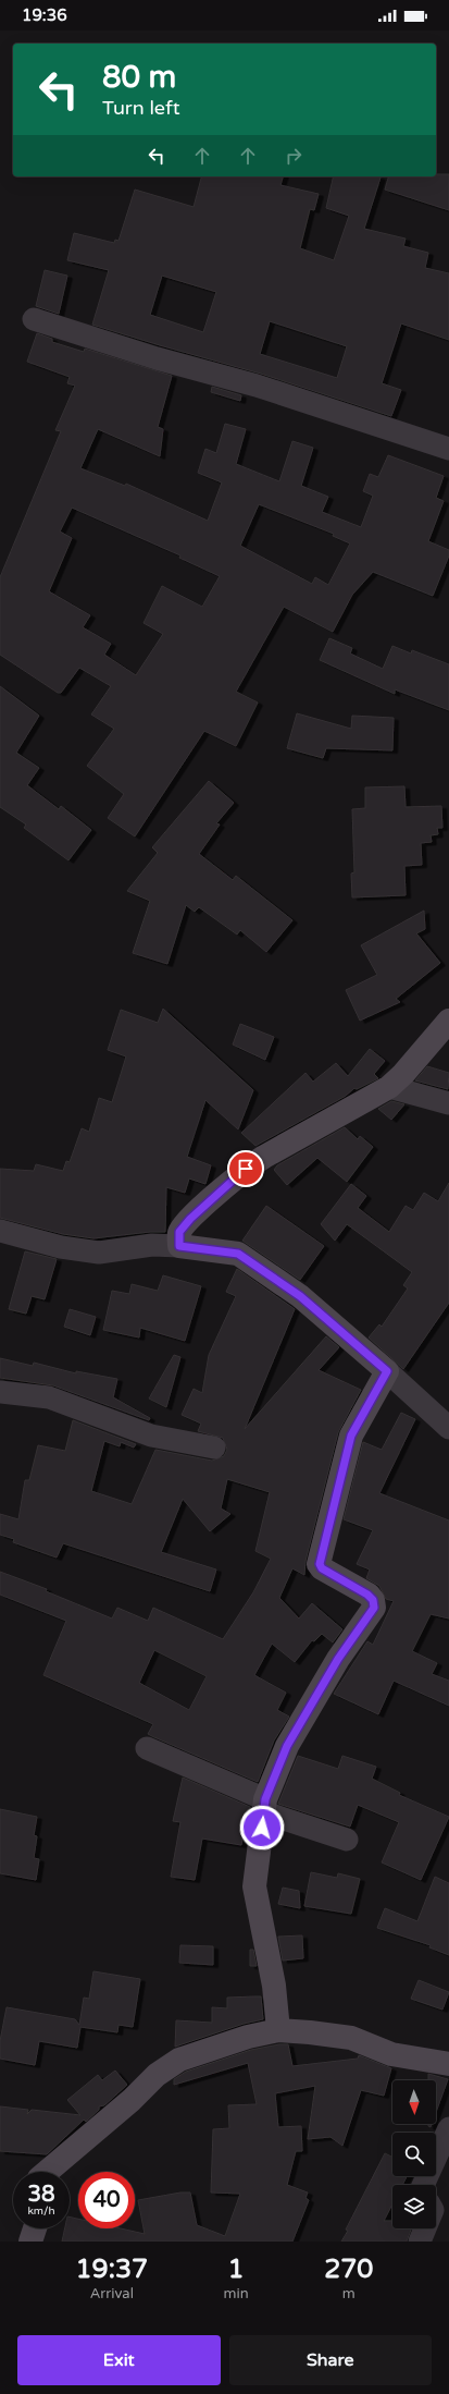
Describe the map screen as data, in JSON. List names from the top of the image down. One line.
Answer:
{"north":"bottom","page":{"status":"19:36","turn":["80 m","Turn left"],"speed":"38 km/h","limit":"40","eta":["19:37","Arrival","1","min","270","m"],"buttons":["Exit","Share"]}}
